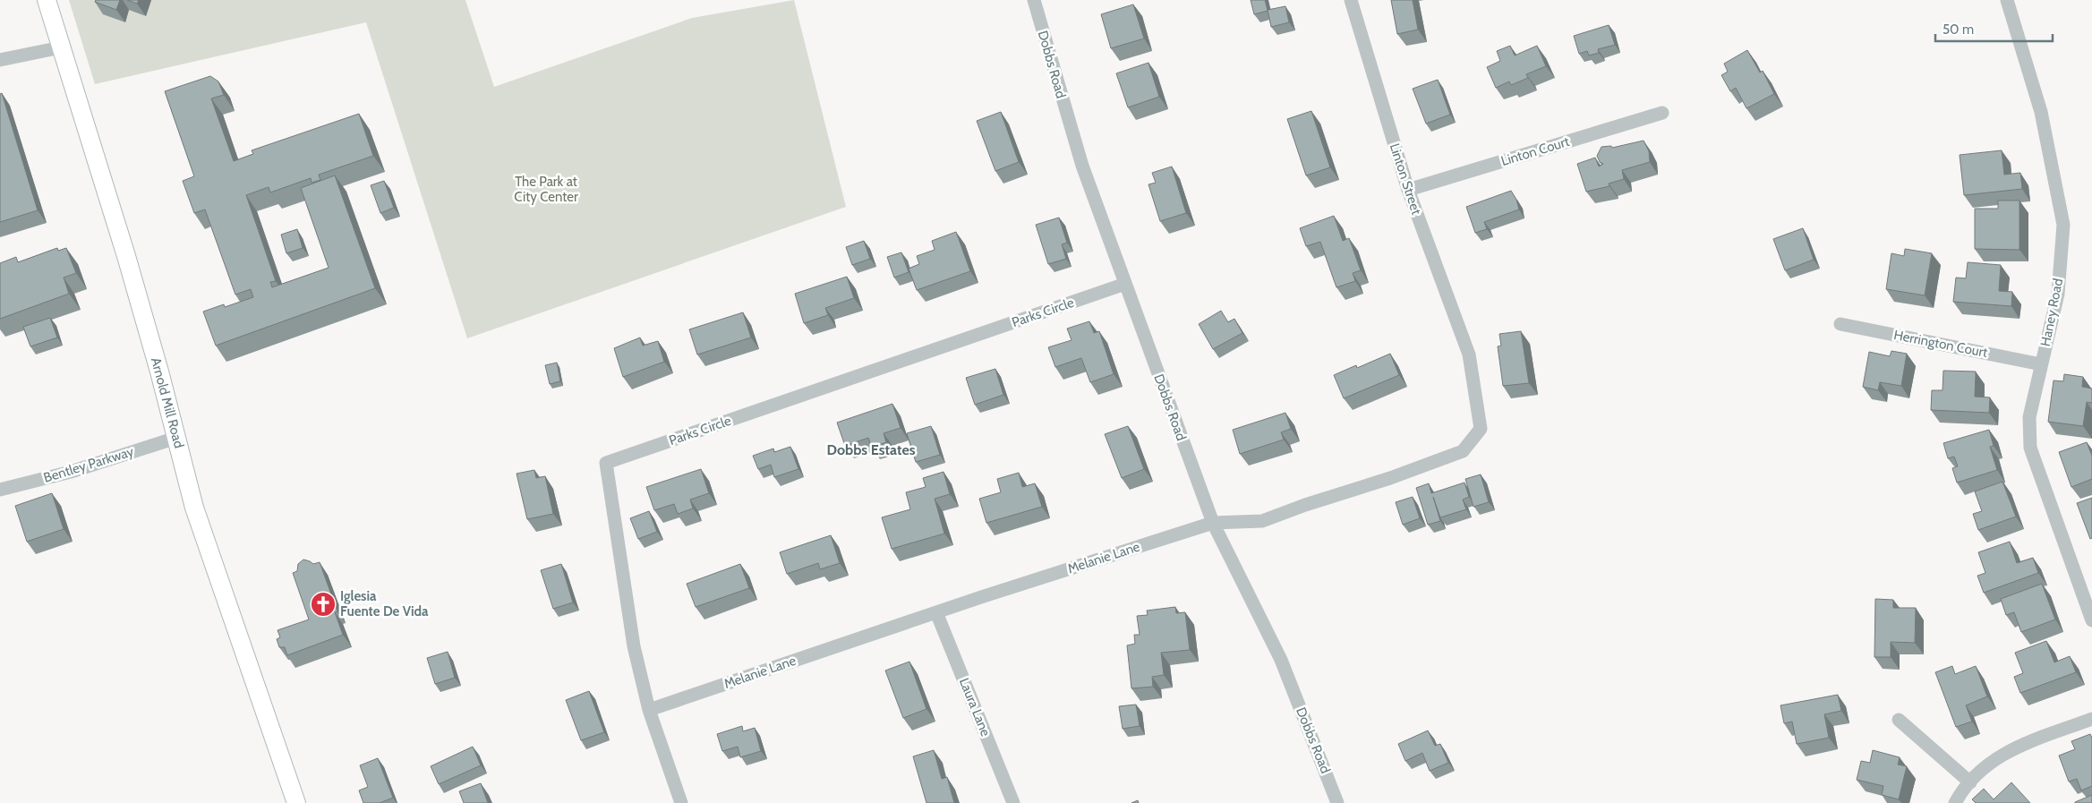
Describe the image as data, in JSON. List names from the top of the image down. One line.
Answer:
{"streets":{"main road":["Arnold Mill Road"],"street":["Dobbs Road","Linton Court","Linton Street","Parks Circle","Haney Road","Herrington Court","Bentley Parkway","Melanie Lane","Laura Lane"]},"crossings":[["Dobbs Road","Parks Circle"],["Dobbs Road","Melanie Lane"],["Linton Court","Linton Street"],["Linton Street","Melanie Lane"],["Parks Circle","Melanie Lane"],["Haney Road","Herrington Court"],["Arnold Mill Road","Bentley Parkway"],["Melanie Lane","Laura Lane"]],"districts":["Dobbs Estates"],"parks":["The Park at City Center"],"places":{"church":["Iglesia Fuente De Vida"]},"scale_bar":"50 m"}
